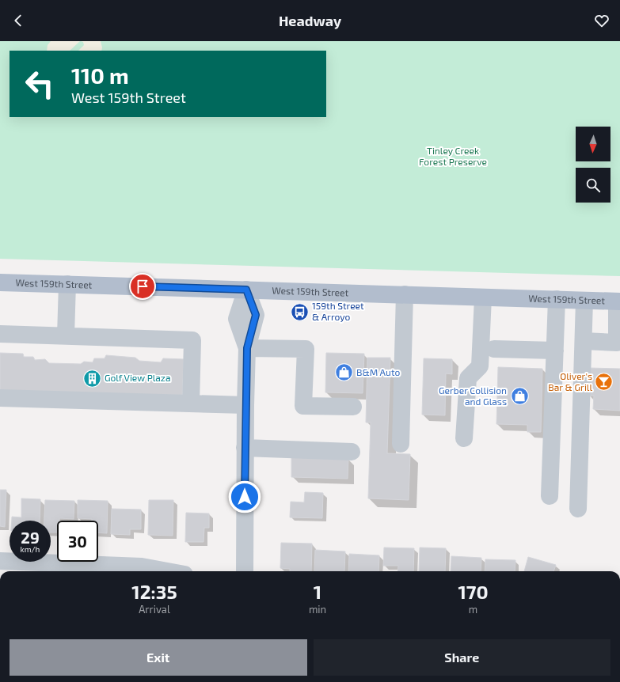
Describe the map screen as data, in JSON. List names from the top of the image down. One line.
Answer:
{"streets":{"main road":["West 159th Street"]},"parks":["Tinley Creek Forest Preserve"],"places":{"bus stop":["159th Street & Arroyo"],"shop":["B&M Auto","Gerber Collision and Glass"],"building":["Golf View Plaza"],"bar":["Oliver's Bar & Grill"]},"north":"bottom","page":{"header":"Headway","turn":["110 m","West 159th Street"],"speed":"29 km/h","limit":"30","eta":["12:35","Arrival","1","min","170","m"],"buttons":["Exit","Share"]}}
